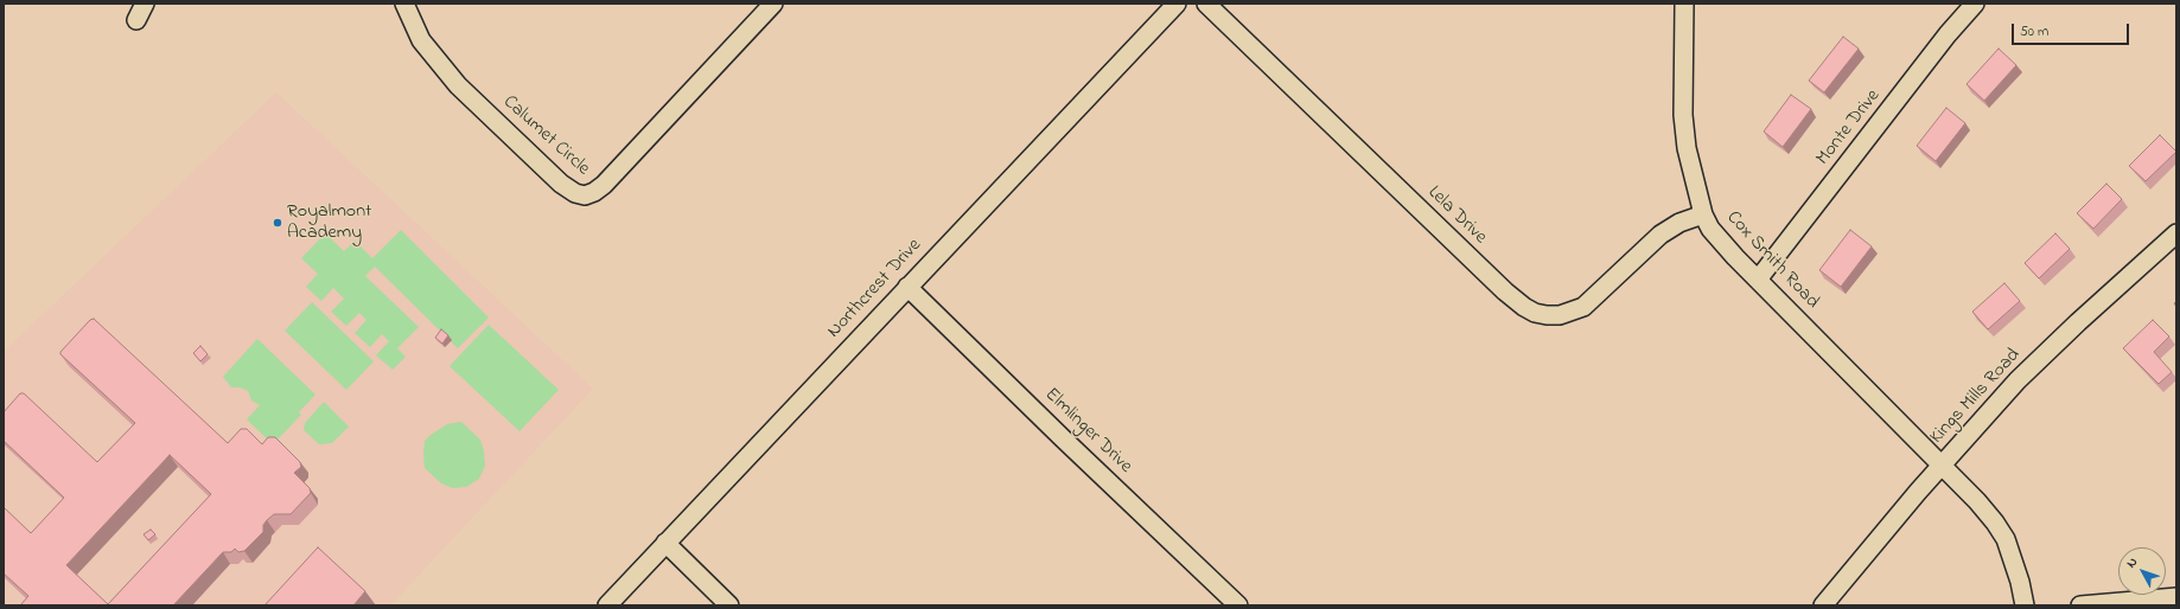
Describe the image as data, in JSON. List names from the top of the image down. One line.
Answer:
{"streets":{"street":["Monte Drive","Calumet Circle","Lela Drive","Cox Smith Road","Northcrest Drive","Kings Mills Road","Elmlinger Drive"]},"crossings":[["Monte Drive","Cox Smith Road"],["Lela Drive","Cox Smith Road"],["Cox Smith Road","Kings Mills Road"],["Northcrest Drive","Elmlinger Drive"]],"places":["Royalmont Academy"],"scale_bar":"50 m","north":"top left"}
